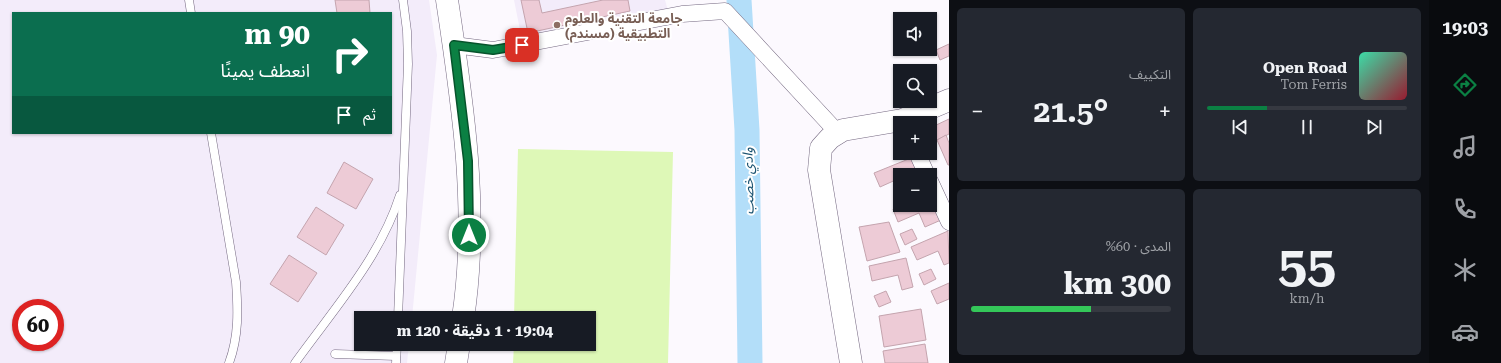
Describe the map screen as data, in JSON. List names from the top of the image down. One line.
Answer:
{"water":["وادي خصب"],"places":["جامعة التقنية والعلوم التطبيقية (مسندم)"],"page":{"tabs":"19:03","tile":["التكييف",["55","km/h"],["المدى · 60%","300 km"]],"map_buttons":["+","−"],"turn":["90 m","انعطف يمينًا"],"song":["Open Road","Tom Ferris"],"heat":["−","21.5°","+"],"then":"ثم","limit":"60","trip":"19:04 · 1 دقيقة · 120 m"}}
